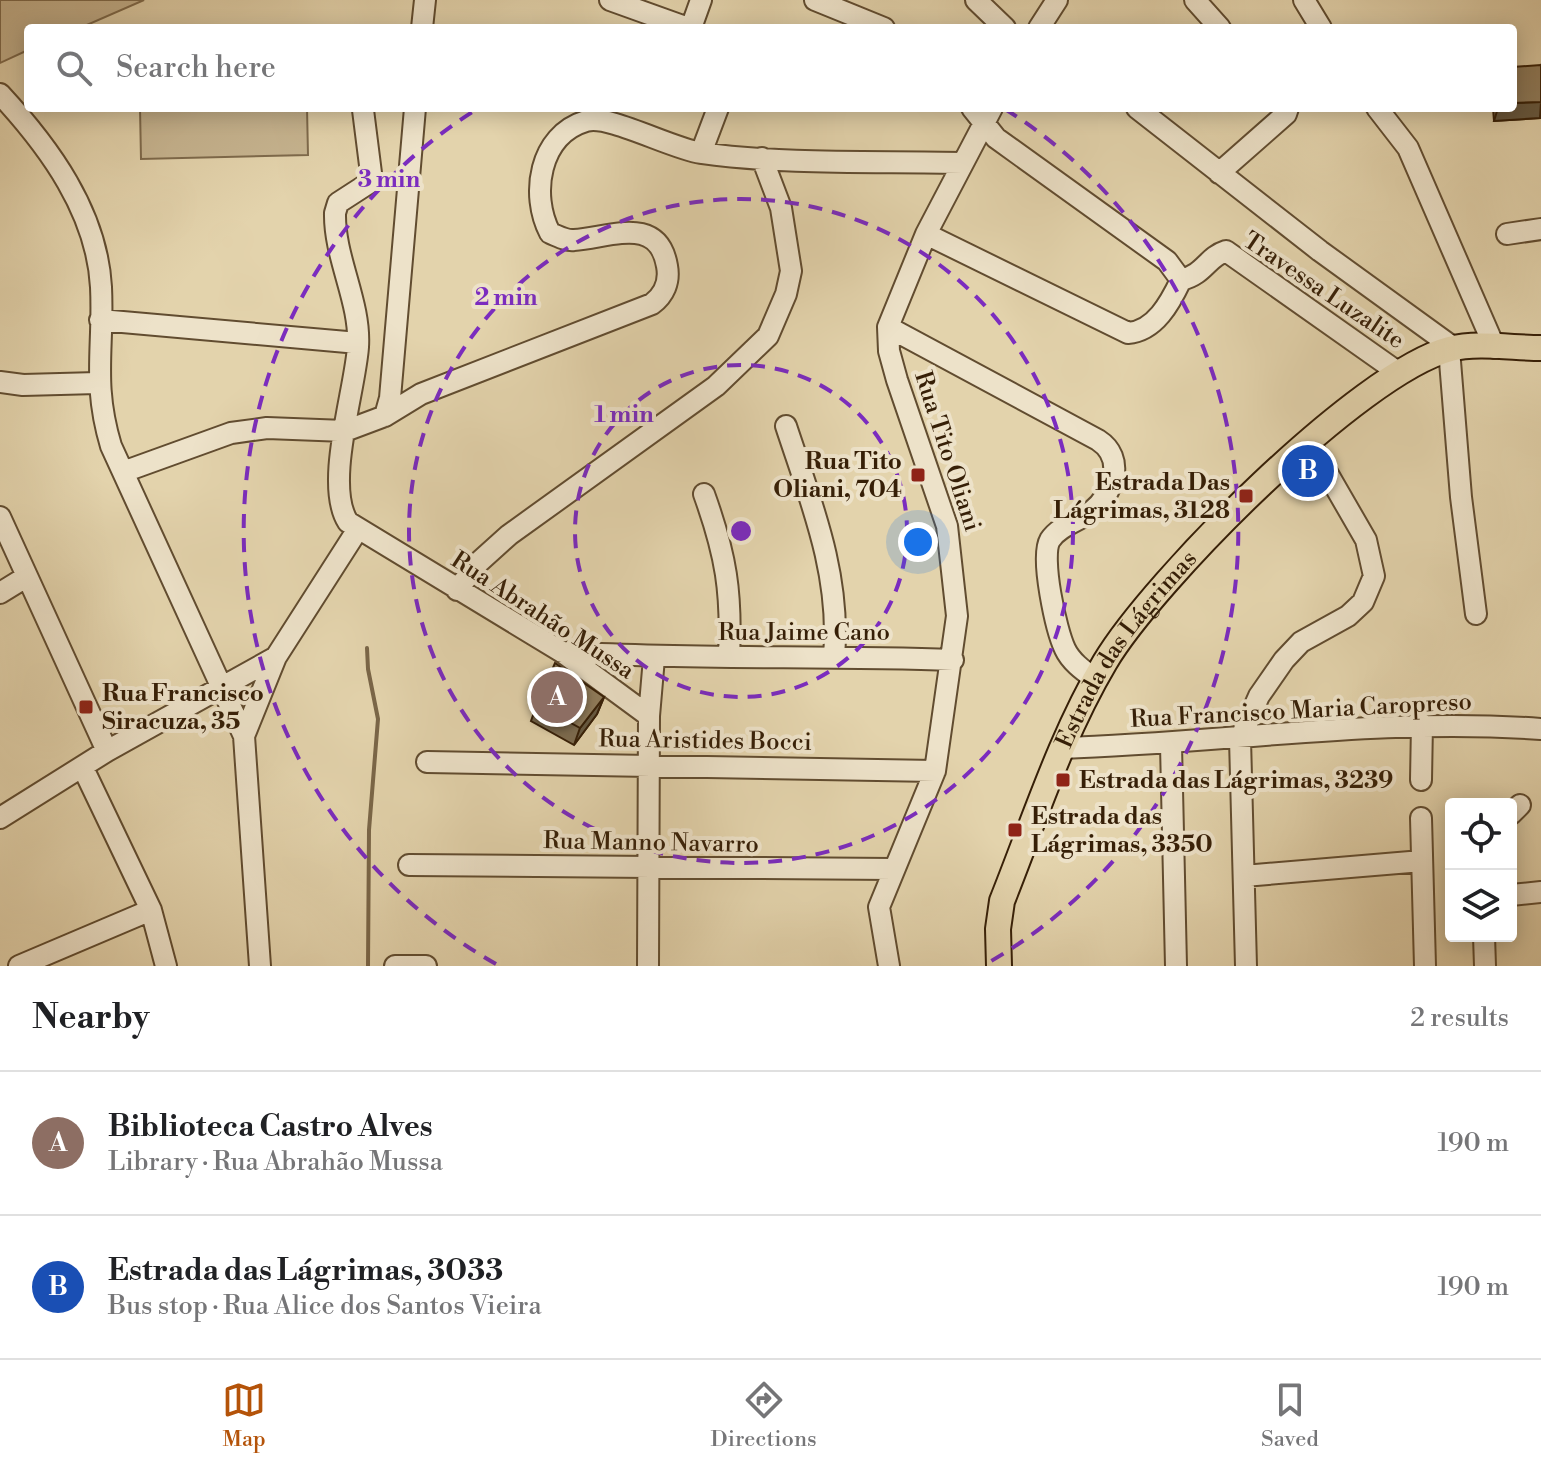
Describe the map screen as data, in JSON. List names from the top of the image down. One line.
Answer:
{"streets":{"main road":["Estrada das Lágrimas"],"street":["Travessa Luzalite","Rua Tito Oliani","Rua Abrahão Mussa","Rua Jaime Cano","Rua Francisco Maria Caropreso","Rua Aristides Bocci","Rua Manno Navarro"]},"crossings":[["Travessa Luzalite","Estrada das Lágrimas"],["Rua Tito Oliani","Rua Jaime Cano"],["Rua Tito Oliani","Rua Aristides Bocci"],["Rua Tito Oliani","Rua Manno Navarro"],["Rua Abrahão Mussa","Rua Jaime Cano"],["Estrada das Lágrimas","Rua Francisco Maria Caropreso"]],"places":{"transit":["Rua Tito Oliani, 704","Estrada Das Lágrimas, 3128","Rua Francisco Siracuza, 35","Estrada das Lágrimas, 3239","Estrada das Lágrimas, 3350"]},"page":{"search":"Search here","pins":["B","A"],"heading":["Nearby","2 results"],"list":[{"mark":"A","name":"Biblioteca Castro Alves","note":"Library · Rua Abrahão Mussa","value":"190 m"},{"mark":"B","name":"Estrada das Lágrimas, 3033","note":"Bus stop · Rua Alice dos Santos Vieira","value":"190 m"}],"nav":["Map","Directions","Saved"]},"rings":["3 min","2 min","1 min"]}
